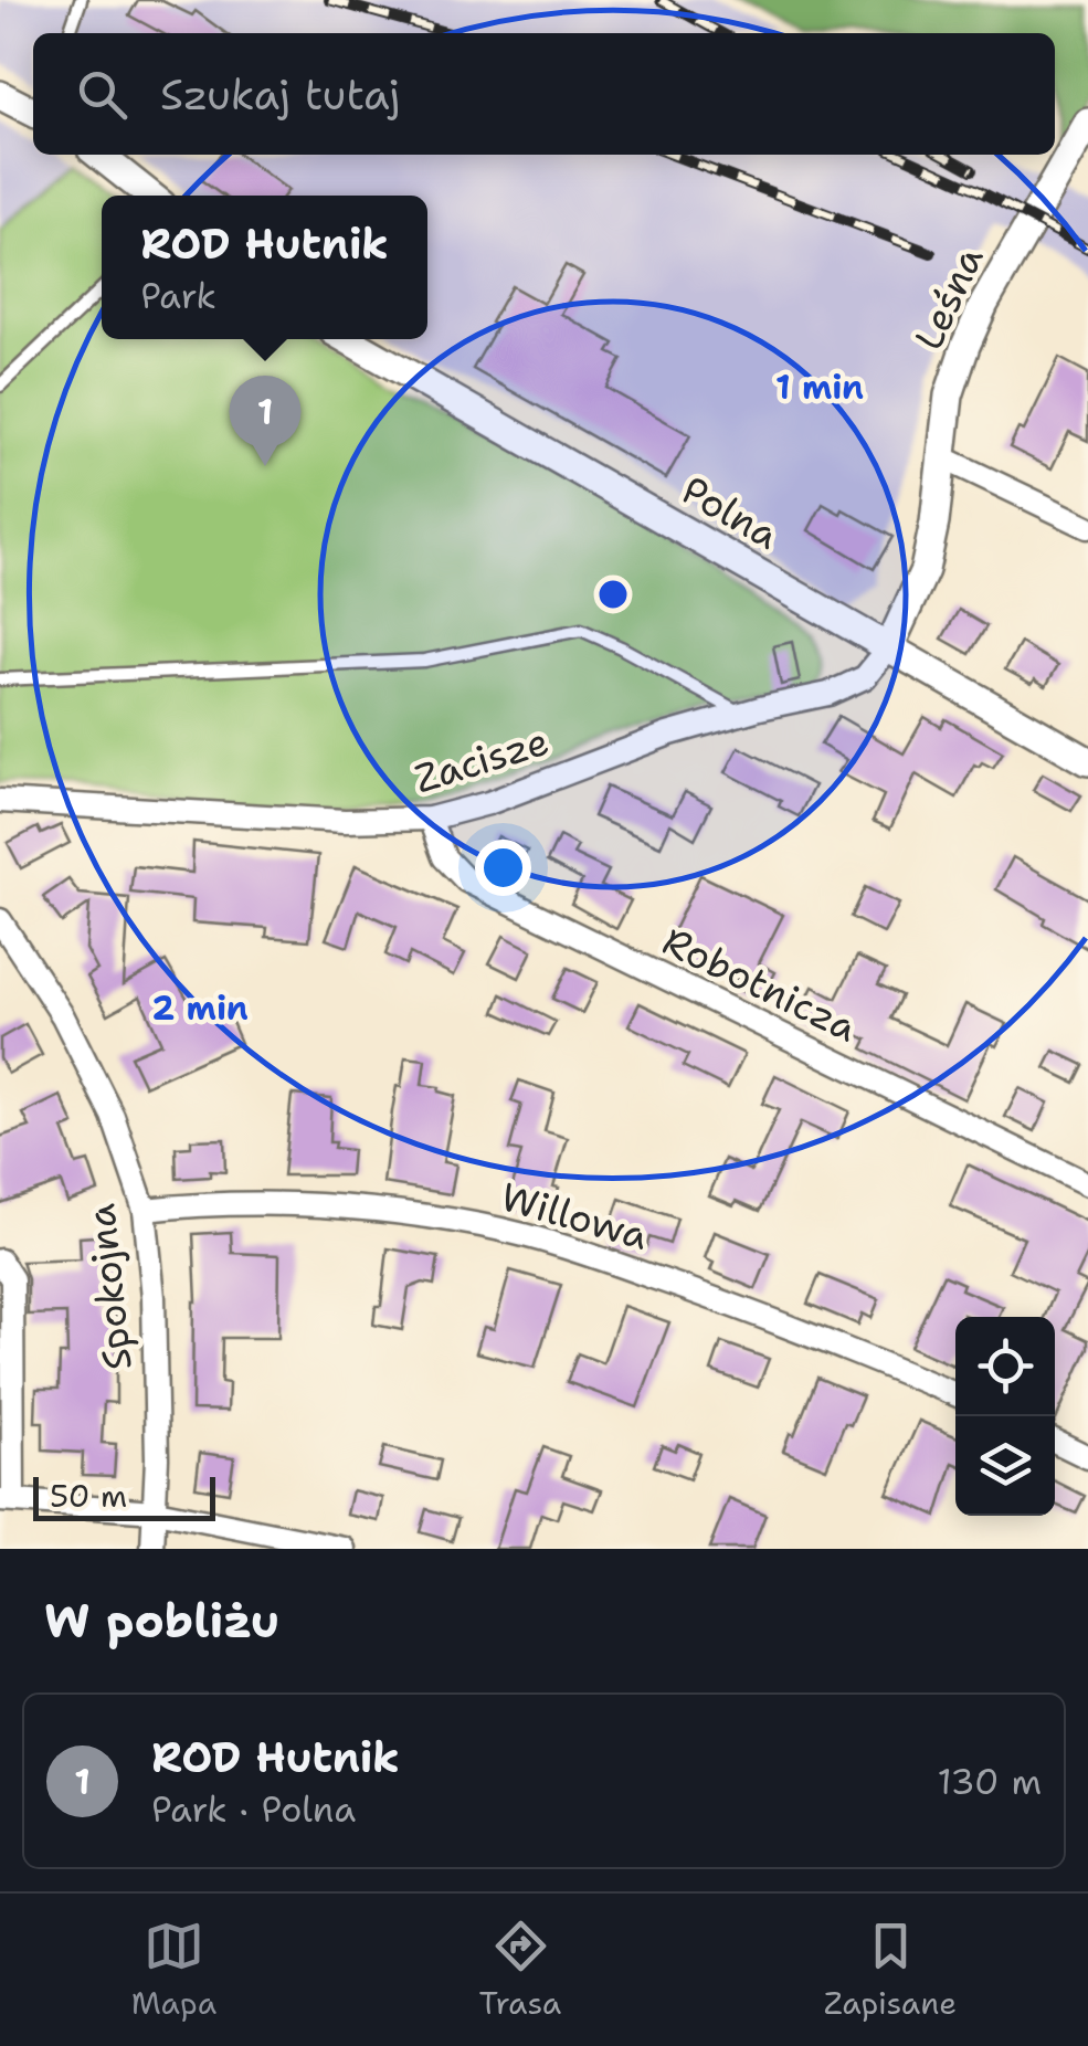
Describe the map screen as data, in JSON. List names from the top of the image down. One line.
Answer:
{"streets":{"street":["Leśna","Polna","Zacisze","Robotnicza","Willowa","Spokojna"]},"crossings":[["Leśna","Polna"],["Leśna","Zacisze"],["Polna","Zacisze"],["Zacisze","Robotnicza"],["Willowa","Spokojna"]],"scale_bar":"50 m","page":{"search":"Szukaj tutaj","popup":["ROD Hutnik","Park"],"pins":"1","scale":"50 m","heading":"W pobliżu","list":[{"mark":"1","name":"ROD Hutnik","note":"Park · Polna","value":"130 m"}],"nav":["Mapa","Trasa","Zapisane"]},"rings":["1 min","2 min"]}
